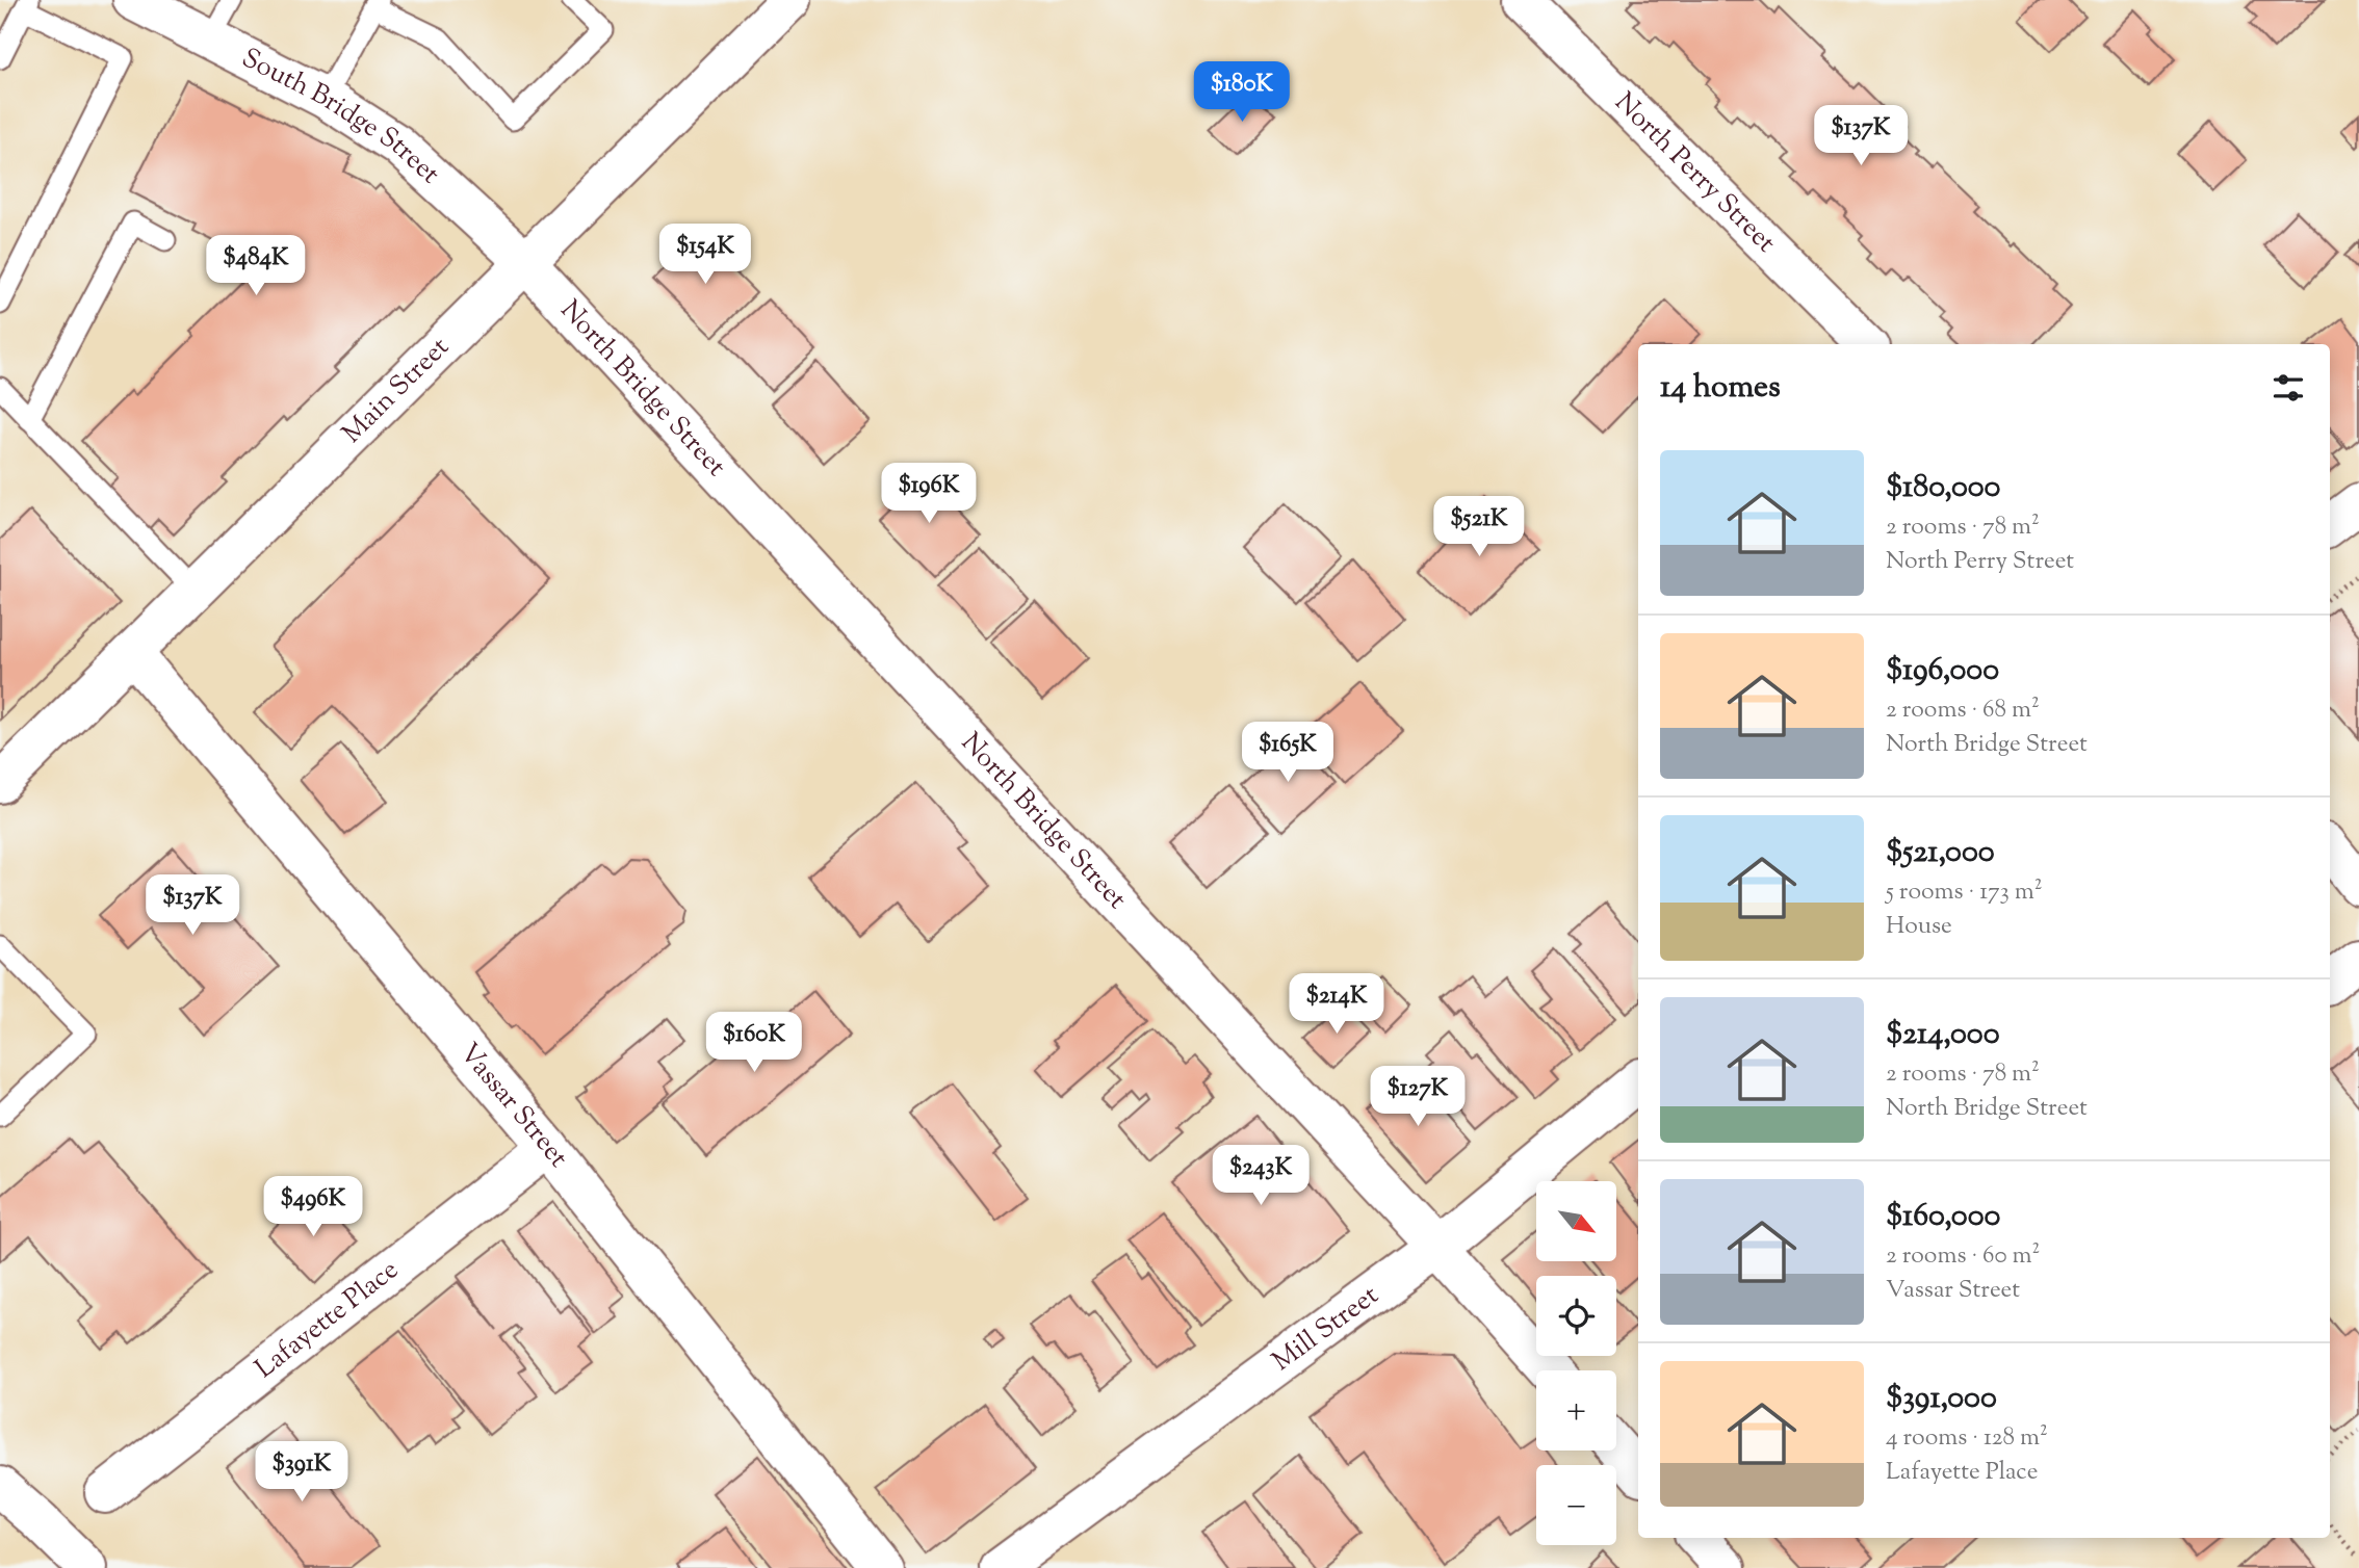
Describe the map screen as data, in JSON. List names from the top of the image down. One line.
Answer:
{"streets":{"street":["South Bridge Street","North Perry Street","North Bridge Street","Main Street","Vassar Street","Lafayette Place","Mill Street"]},"crossings":[["South Bridge Street","North Bridge Street"],["South Bridge Street","Main Street"],["North Bridge Street","Main Street"],["North Bridge Street","Mill Street"],["Main Street","Vassar Street"],["Vassar Street","Lafayette Place"]],"north":"bottom right","page":{"price":["$180K","$137K","$154K","$484K","$196K","$521K","$165K","$137K","$214K","$160K","$127K","$243K","$496K","$391K"],"heading":"14 homes","list":[{"name":"$180,000","note":"2 rooms · 78 m² · North Perry Street"},{"name":"$196,000","note":"2 rooms · 68 m² · North Bridge Street"},{"name":"$521,000","note":"5 rooms · 173 m² · House"},{"name":"$214,000","note":"2 rooms · 78 m² · North Bridge Street"},{"name":"$160,000","note":"2 rooms · 60 m² · Vassar Street"},{"name":"$391,000","note":"4 rooms · 128 m² · Lafayette Place"}],"map_buttons":["+","−"]}}
